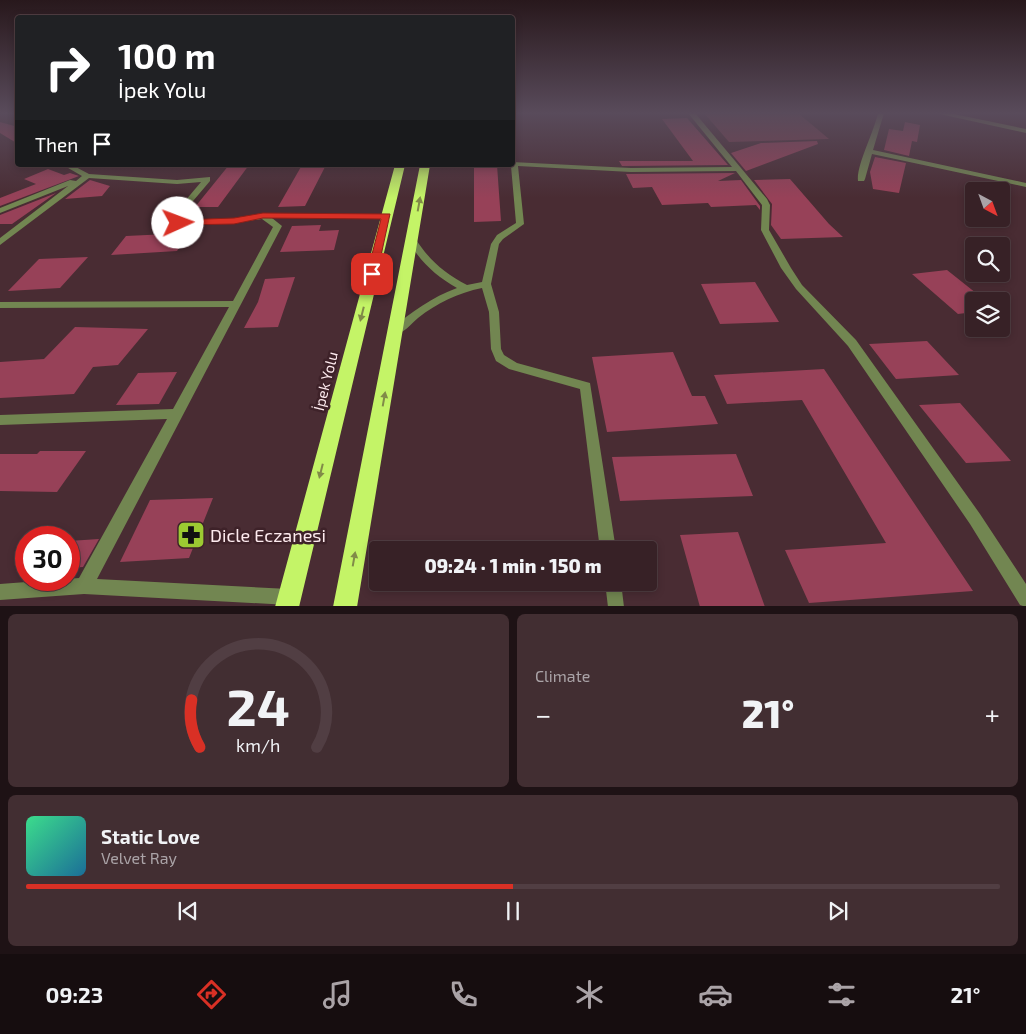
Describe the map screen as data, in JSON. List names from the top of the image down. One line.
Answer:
{"streets":{"highway":["İpek Yolu"]},"places":{"pharmacy":["Dicle Eczanesi"]},"north":"bottom right","page":{"turn":["100 m","İpek Yolu"],"then":"Then","limit":"30","trip":"09:24 · 1 min · 150 m","tile":"Climate","heat":["−","21°","+"],"song":["Static Love","Velvet Ray"],"tabs":["09:23","21°"],"gauge":["24","km/h"]}}
